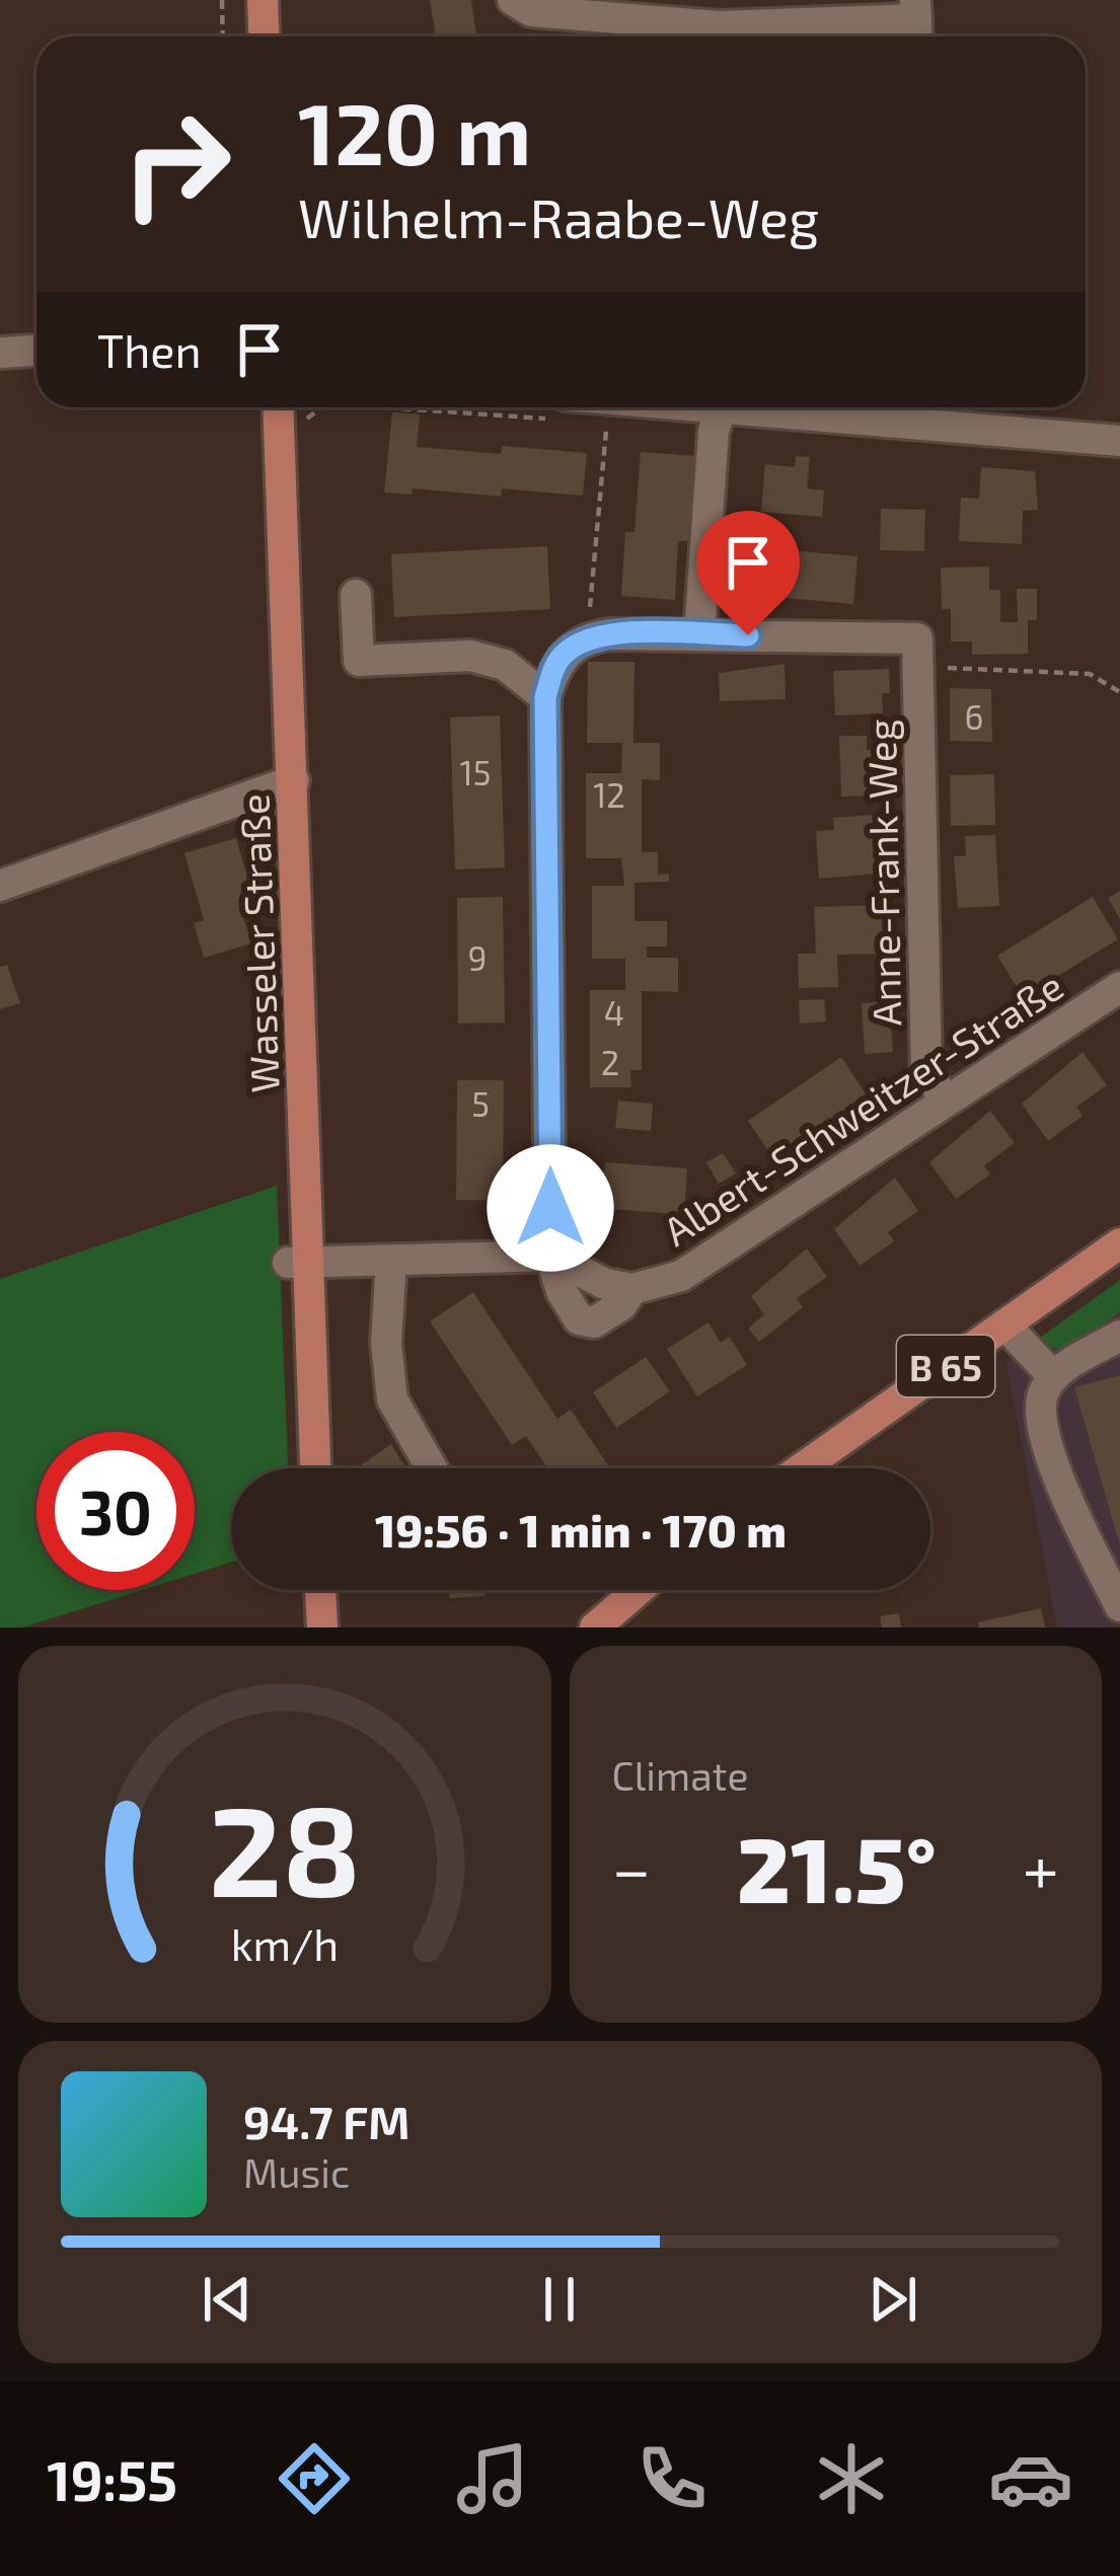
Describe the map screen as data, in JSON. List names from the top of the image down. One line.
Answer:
{"streets":{"main road":["Wasseler Straße","B 65"],"street":["Anne-Frank-Weg","Albert-Schweitzer-Straße"]},"crossings":[["Anne-Frank-Weg","Albert-Schweitzer-Straße"],["Wasseler Straße","Albert-Schweitzer-Straße"]],"house_numbers":["6","15","12","9","4","2","5"],"page":{"turn":["120 m","Wilhelm-Raabe-Weg"],"then":"Then","limit":"30","trip":"19:56 · 1 min · 170 m","tile":"Climate","heat":["−","21.5°","+"],"song":["94.7 FM","Music"],"tabs":"19:55","gauge":["28","km/h"]}}
